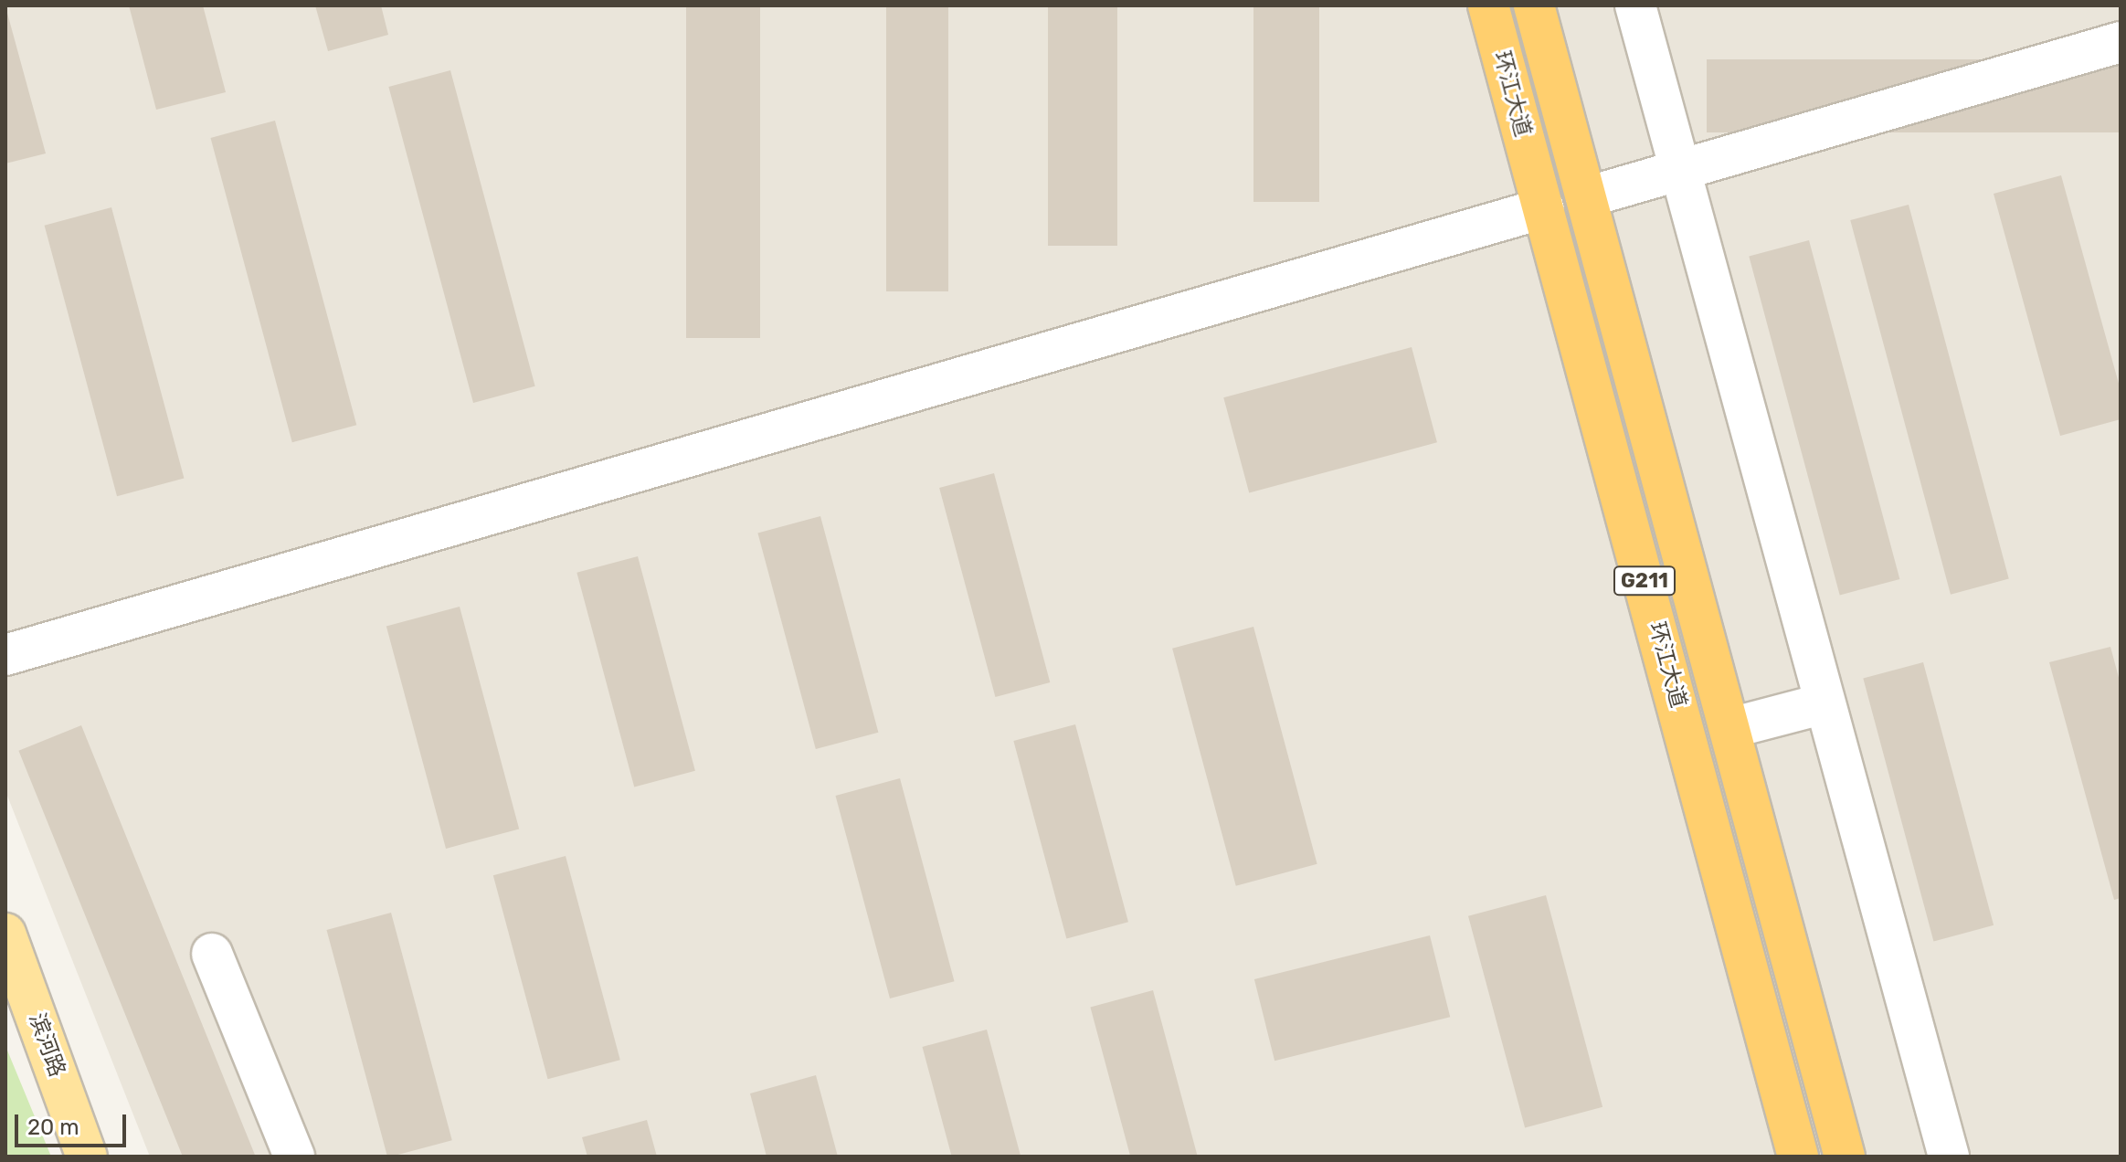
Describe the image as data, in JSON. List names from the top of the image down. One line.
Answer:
{"streets":{"highway":["环江大道","G211"],"main road":["滨河路"]},"scale_bar":"20 m"}
